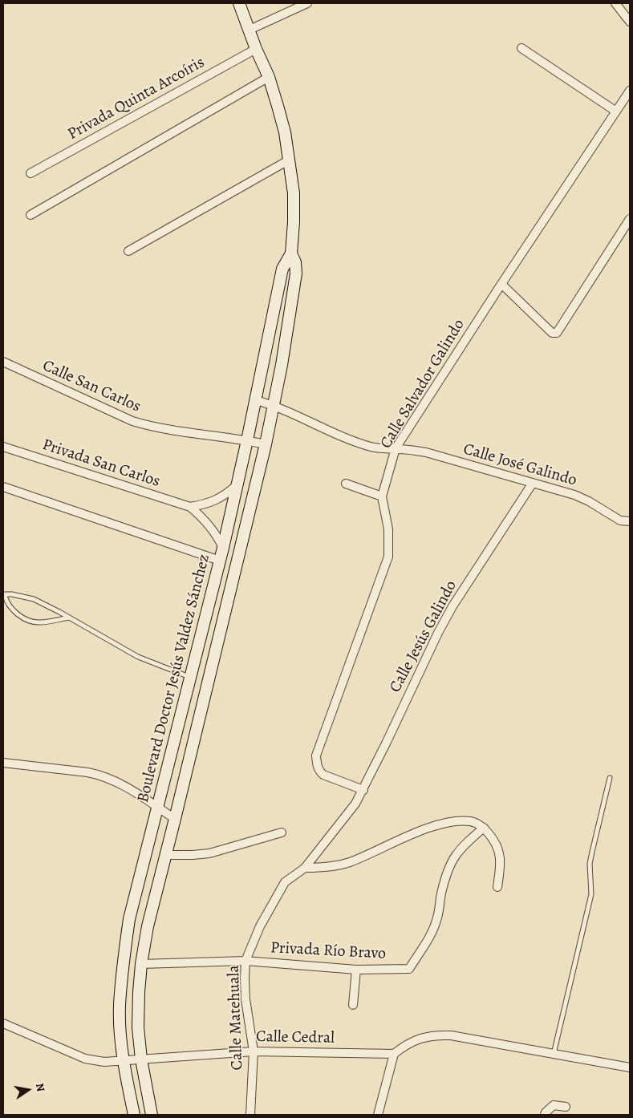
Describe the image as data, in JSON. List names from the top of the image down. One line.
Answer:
{"streets":{"main road":["Boulevard Doctor Jesús Valdez Sánchez"],"street":["Privada Quinta Arcoíris","Calle Salvador Galindo","Calle San Carlos","Privada San Carlos","Calle José Galindo","Calle Jesús Galindo","Privada Río Bravo","Calle Matehuala","Calle Cedral"]},"crossings":[["Privada Quinta Arcoíris","Boulevard Doctor Jesús Valdez Sánchez"],["Calle Salvador Galindo","Calle José Galindo"],["Calle Salvador Galindo","Calle Jesús Galindo"],["Calle Salvador Galindo","Calle Matehuala"],["Calle San Carlos","Boulevard Doctor Jesús Valdez Sánchez"],["Privada San Carlos","Boulevard Doctor Jesús Valdez Sánchez"],["Calle José Galindo","Calle Jesús Galindo"],["Calle José Galindo","Boulevard Doctor Jesús Valdez Sánchez"],["Calle Jesús Galindo","Calle Matehuala"],["Boulevard Doctor Jesús Valdez Sánchez","Privada Río Bravo"],["Boulevard Doctor Jesús Valdez Sánchez","Calle Cedral"],["Privada Río Bravo","Calle Matehuala"],["Calle Matehuala","Calle Cedral"]],"north":"right"}
